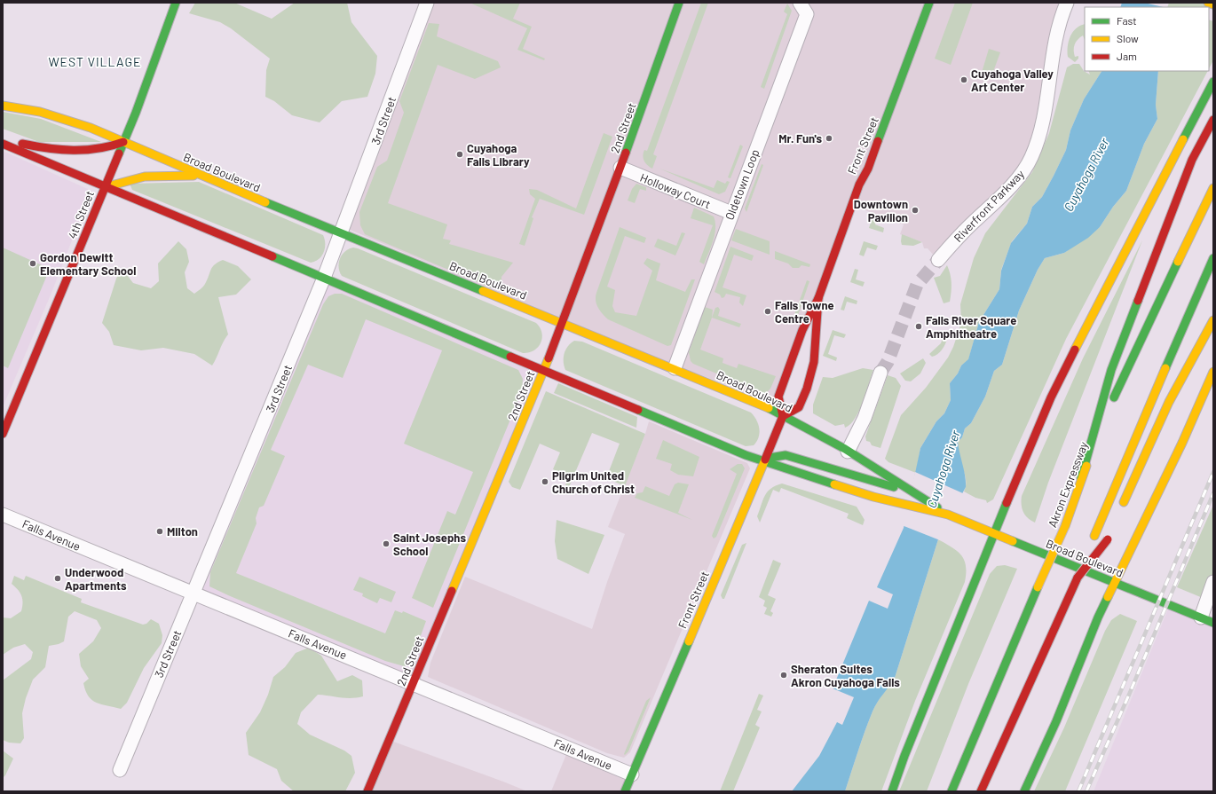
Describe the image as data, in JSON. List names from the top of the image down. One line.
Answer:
{"streets":{"main road":["2nd Street","Front Street","Broad Boulevard","4th Street","Akron Expressway"],"street":["3rd Street","Oldetown Loop","Holloway Court","Riverfront Parkway","Falls Avenue"]},"crossings":[["3rd Street","Broad Boulevard"],["3rd Street","Falls Avenue"],["2nd Street","Broad Boulevard"],["2nd Street","Holloway Court"],["2nd Street","Falls Avenue"],["Front Street","Broad Boulevard"],["Front Street","Falls Avenue"],["Broad Boulevard","Oldetown Loop"],["Broad Boulevard","4th Street"],["Oldetown Loop","Holloway Court"]],"districts":["WEST VILLAGE"],"water":["Cuyahoga River"],"places":["Cuyahoga Valley Art Center","Mr. Fun's","Cuyahoga Falls Library","Downtown Pavilion","Gordon Dewitt Elementary School","Falls Towne Centre","Falls River Square Amphitheatre","Pilgrim United Church of Christ","Milton","Saint Josephs School","Underwood Apartments","Sheraton Suites Akron Cuyahoga Falls"],"legend":["Fast","Slow","Jam"]}
